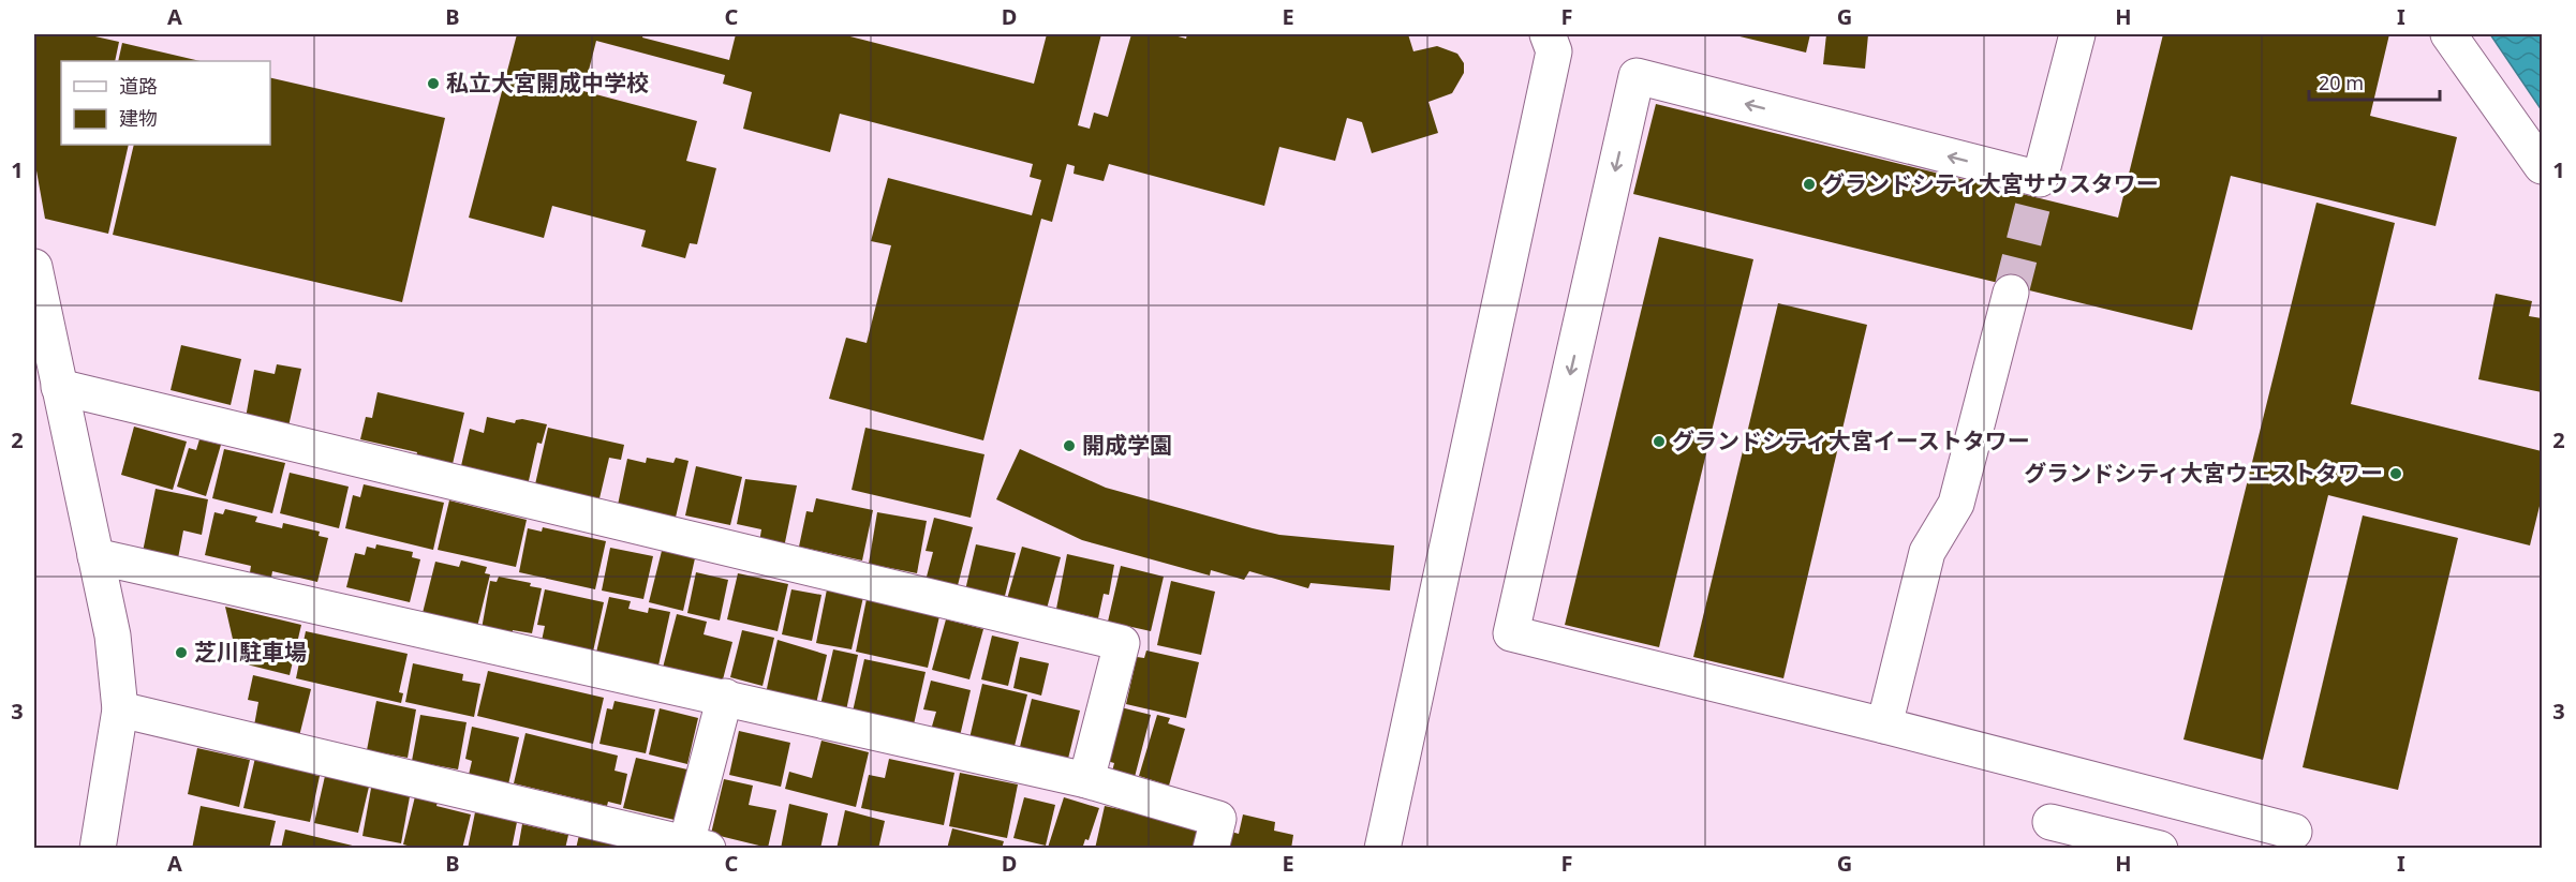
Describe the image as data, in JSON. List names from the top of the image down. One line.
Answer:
{"places":["私立大宮開成中学校","グランドシティ大宮サウスタワー","グランドシティ大宮イーストタワー","開成学園","グランドシティ大宮ウエストタワー","芝川駐車場"],"legend":["道路","建物"],"scale_bar":"20 m","grid":{"columns":["A","B","C","D","E","F","G","H","I"],"rows":["1","2","3"]}}
